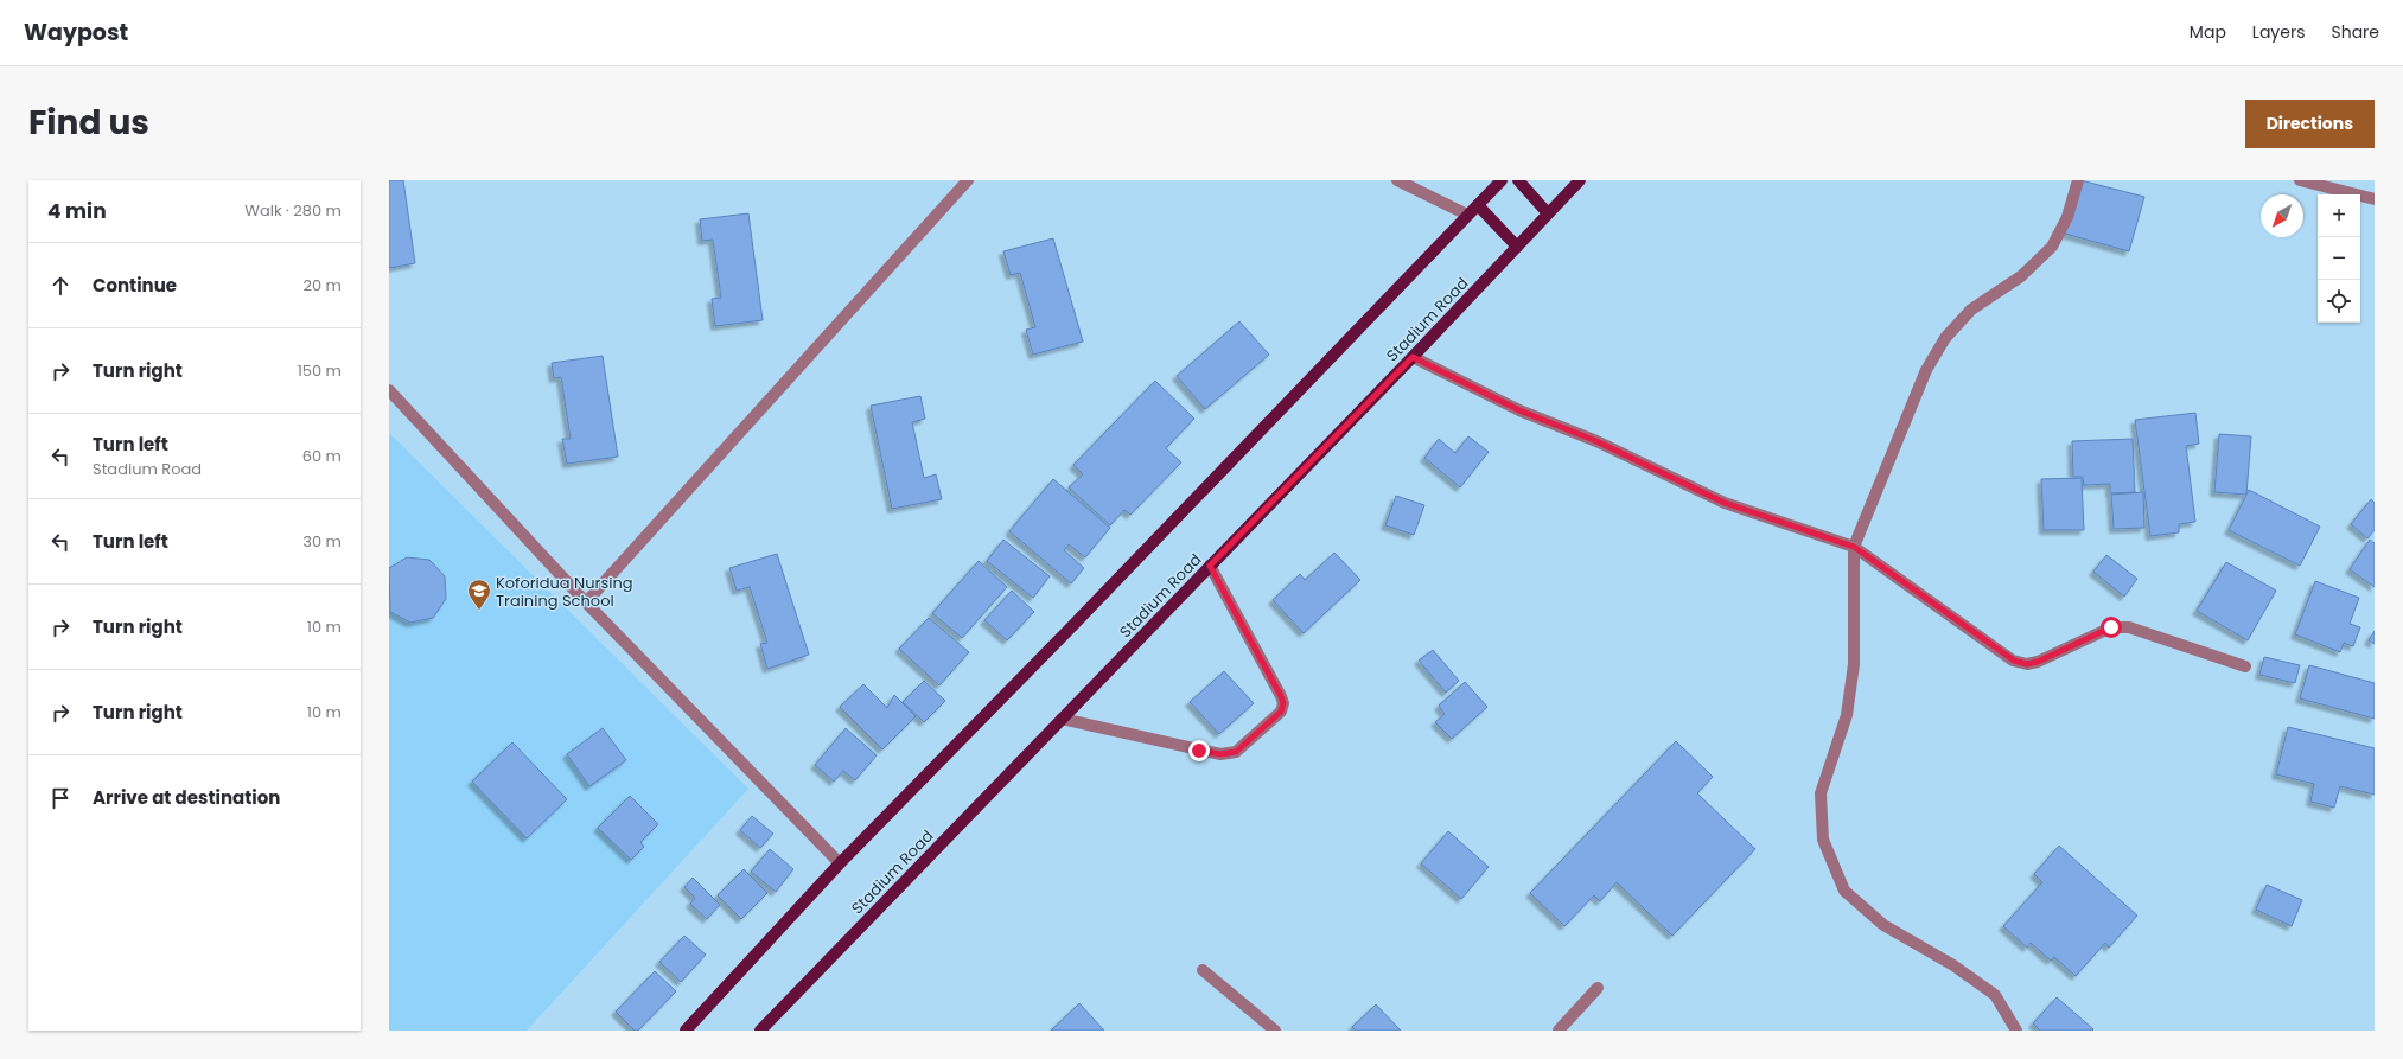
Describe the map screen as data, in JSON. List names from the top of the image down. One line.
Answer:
{"streets":{"main road":["Stadium Road"]},"places":{"school or university":["Koforidua Nursing Training School"]},"north":"bottom left","page":{"header":"Waypost","nav":["Map","Layers","Share"],"title":"Find us","buttons":"Directions","heading":["4 min","Walk · 280 m"],"map_buttons":["+","−"],"list":[["Continue","20 m"],["Turn right","150 m"],["Turn left","Stadium Road","60 m"],["Turn left","30 m"],["Turn right","10 m"],["Turn right","10 m"],"Arrive at destination"]}}
